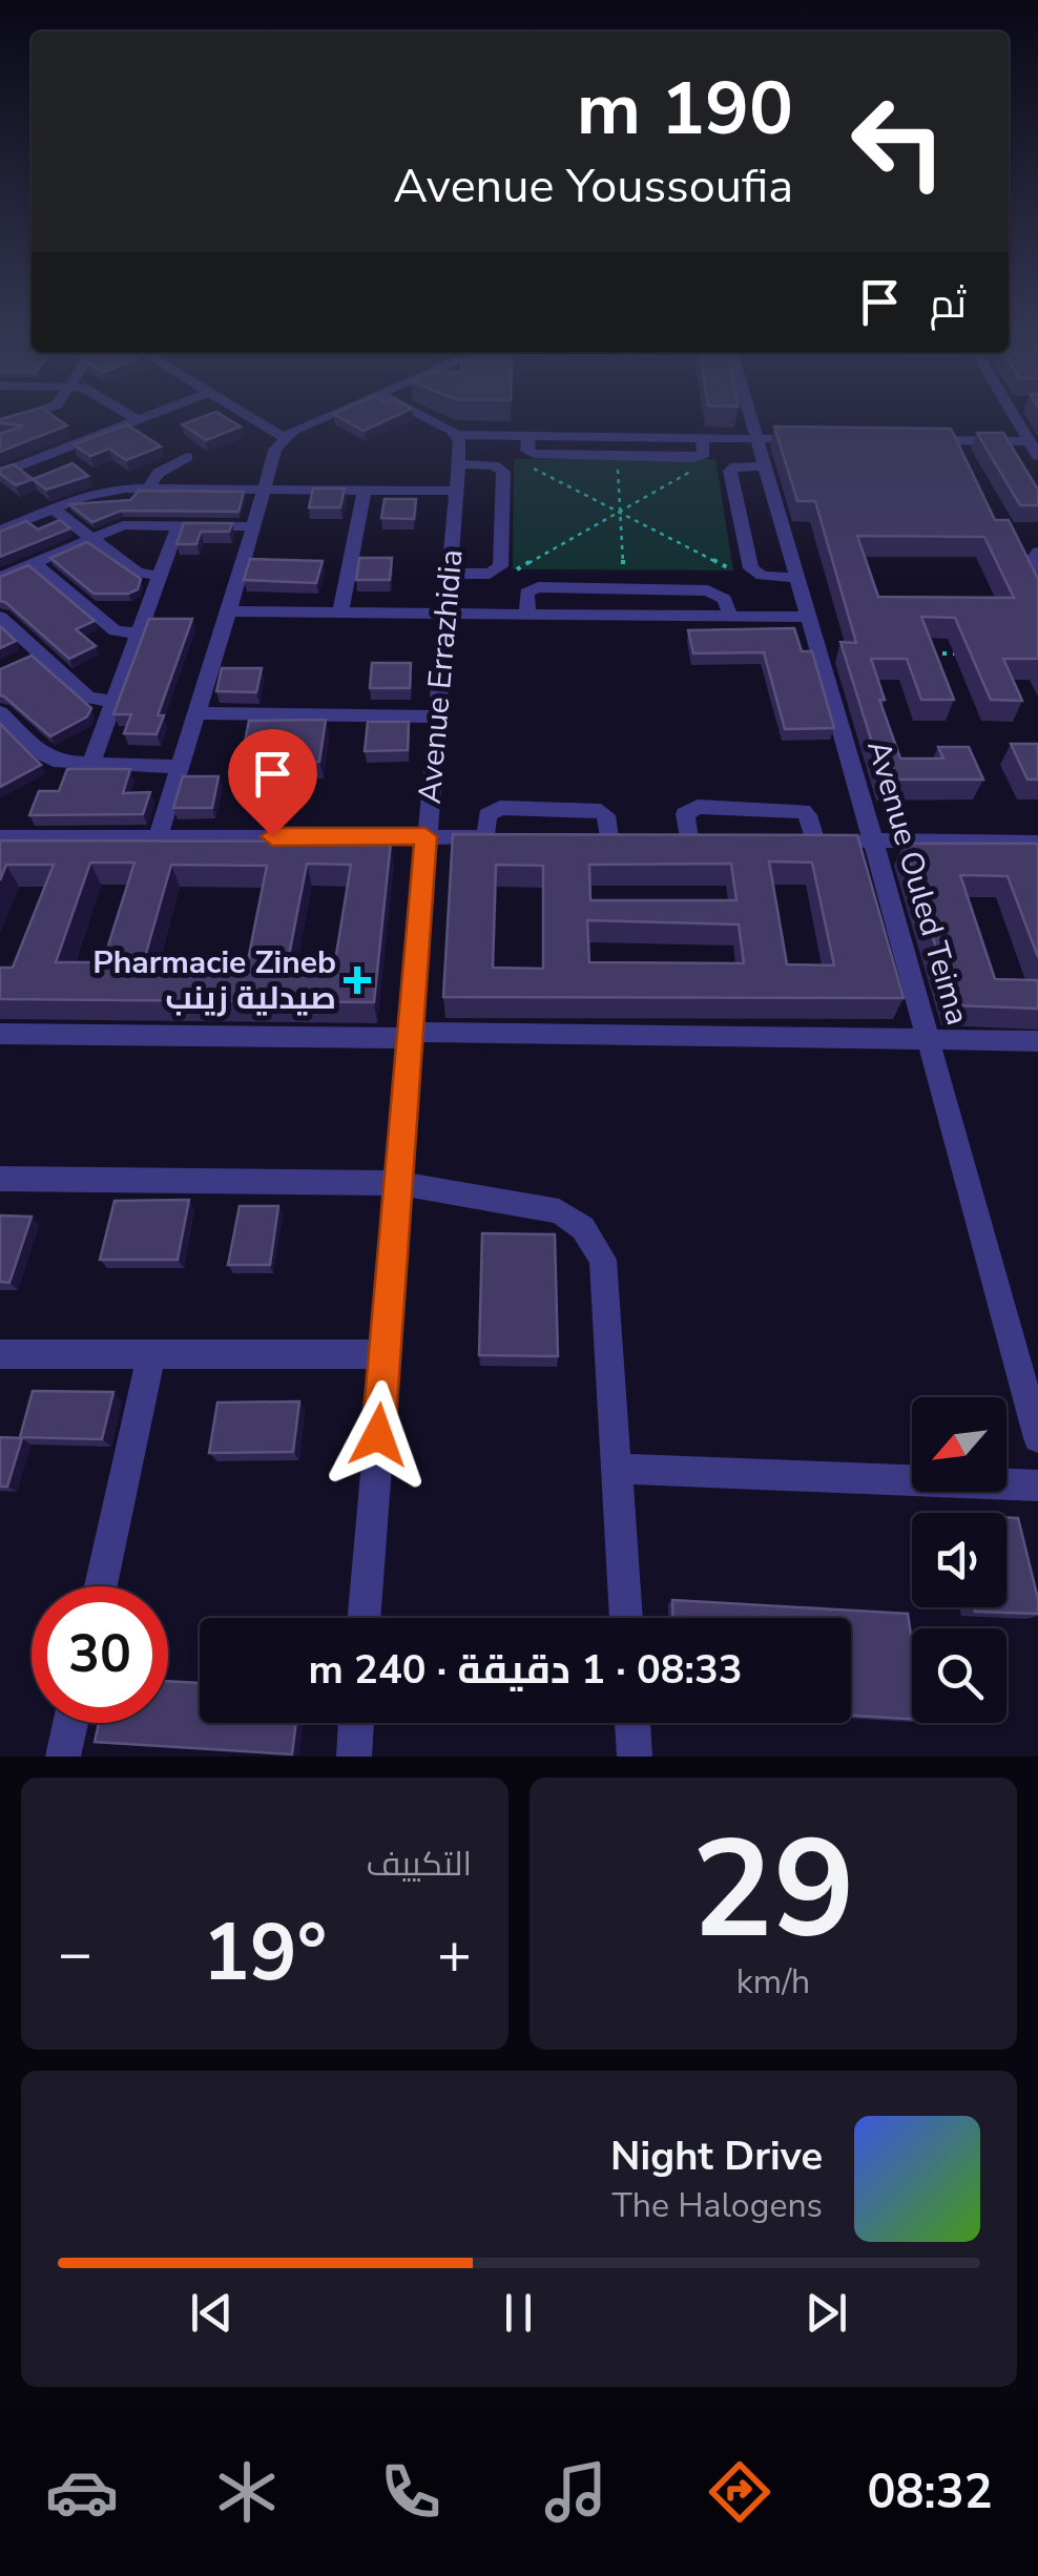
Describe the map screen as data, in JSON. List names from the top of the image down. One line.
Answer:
{"streets":{"street":["Avenue Errazhidia","Avenue Ouled Teima"]},"places":{"health":["Pharmacie Zineb صيدلية زينب"]},"north":"bottom left","page":{"turn":["190 m","Avenue Youssoufia"],"then":"ثم","limit":"30","trip":"08:33 · 1 دقيقة · 240 m","tile":[["29","km/h"],"التكييف"],"heat":["−","19°","+"],"song":["Night Drive","The Halogens"],"tabs":"08:32"}}
